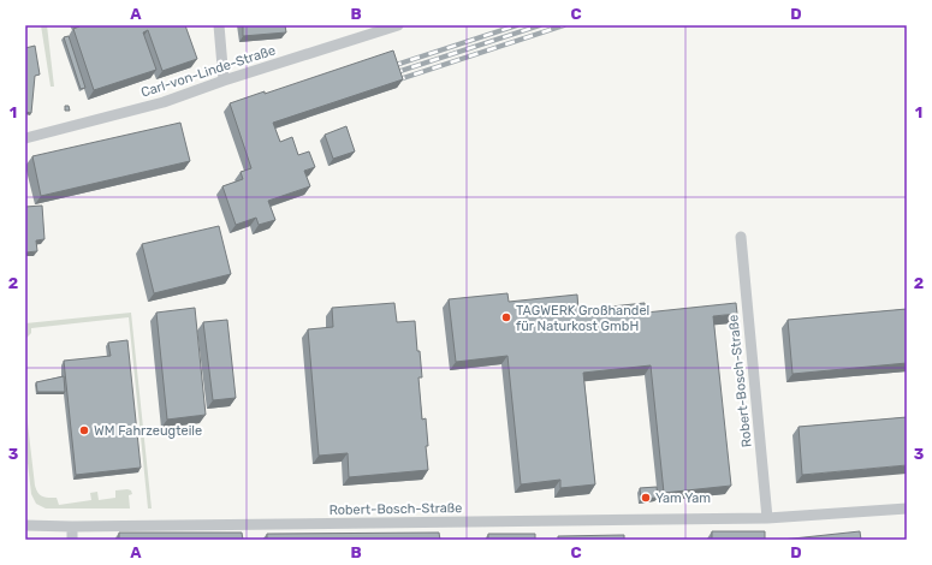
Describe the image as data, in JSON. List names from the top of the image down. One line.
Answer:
{"streets":{"street":["Carl-von-Linde-Straße","Robert-Bosch-Straße"]},"places":["TAGWERK Großhandel für Naturkost GmbH","WM Fahrzeugteile","Yam Yam"],"grid":{"columns":["A","B","C","D"],"rows":["1","2","3"]}}
